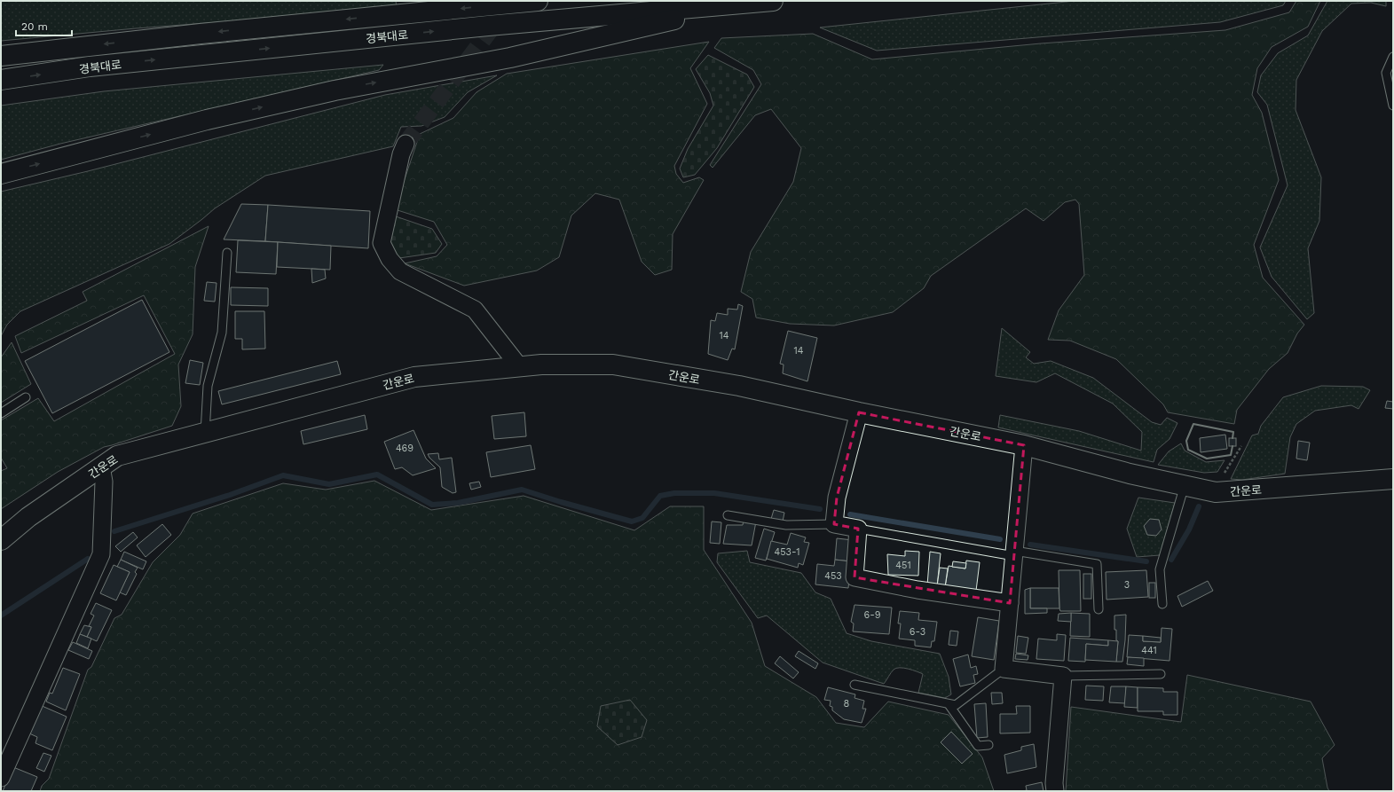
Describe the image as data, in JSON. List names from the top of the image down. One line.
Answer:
{"streets":{"main road":["경북대로","간운로"]},"house_numbers":["14","14","469","453-1","451","453","3","6-9","6-3","441","8"],"scale_bar":"20 m"}
